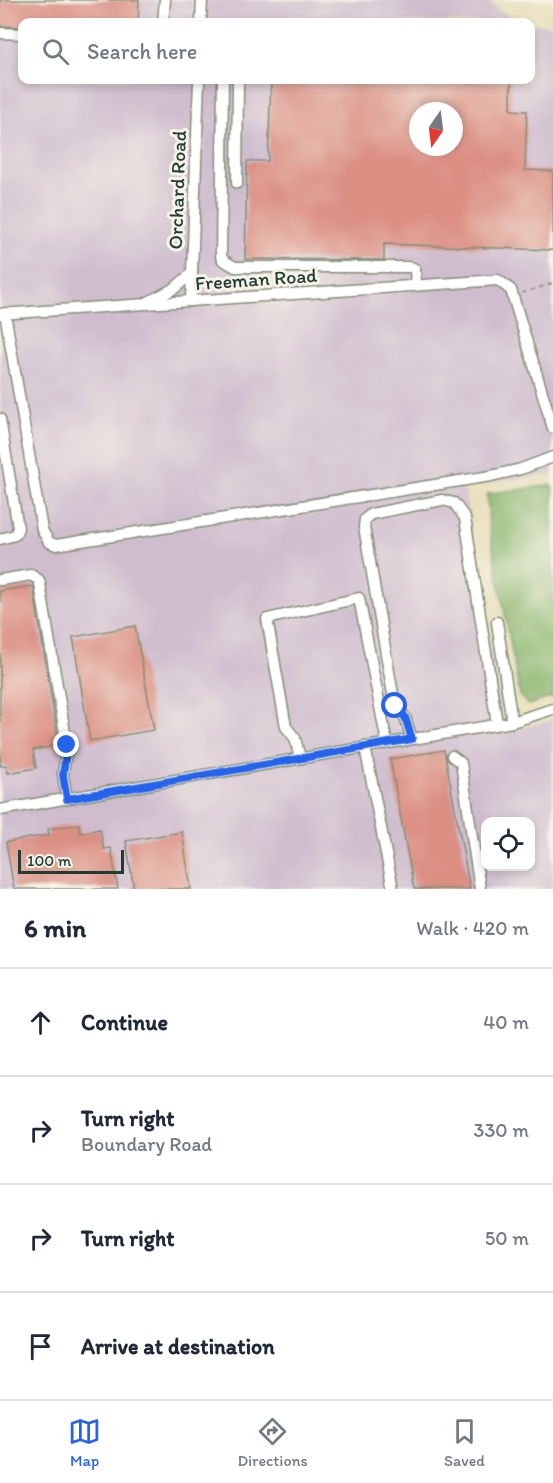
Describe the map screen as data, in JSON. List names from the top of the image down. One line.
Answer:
{"streets":{"street":["Orchard Road","Freeman Road"]},"crossings":[["Orchard Road","Freeman Road"]],"scale_bar":"100 m","north":"bottom","page":{"search":"Search here","scale":"100 m","heading":["6 min","Walk · 420 m"],"list":[["Continue","40 m"],["Turn right","Boundary Road","330 m"],["Turn right","50 m"],"Arrive at destination"],"nav":["Map","Directions","Saved"]}}
